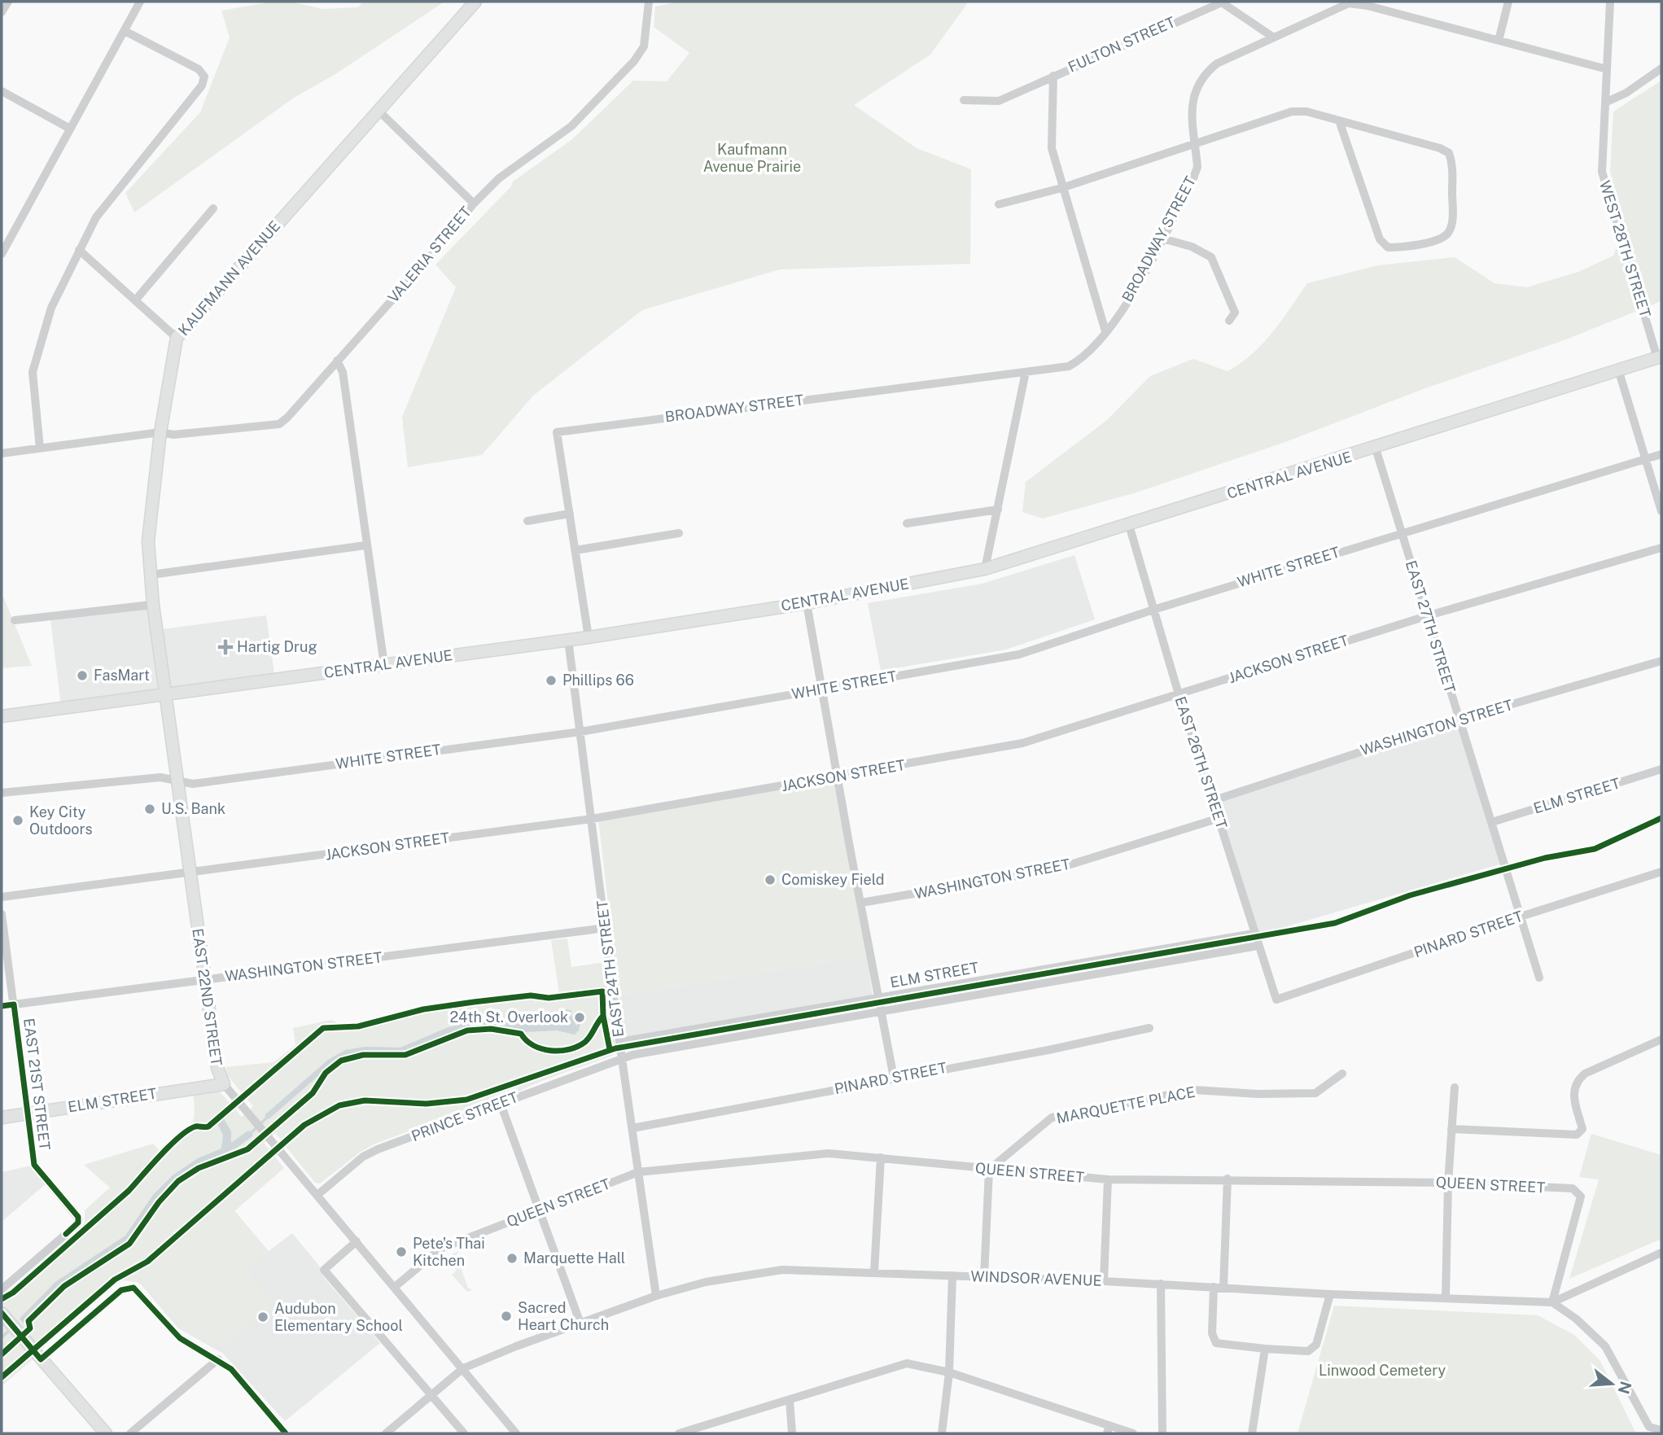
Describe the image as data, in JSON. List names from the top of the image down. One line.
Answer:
{"streets":{"main road":["KAUFMANN AVENUE","CENTRAL AVENUE","ELM STREET","EAST 22ND STREET"],"street":["FULTON STREET","BROADWAY STREET","WEST 28TH STREET","VALERIA STREET","WHITE STREET","EAST 27TH STREET","JACKSON STREET","WASHINGTON STREET","EAST 26TH STREET","PINARD STREET","EAST 24TH STREET","EAST 21ST STREET","MARQUETTE PLACE","PRINCE STREET","QUEEN STREET","WINDSOR AVENUE"]},"crossings":[["FULTON STREET","BROADWAY STREET"],["BROADWAY STREET","WEST 28TH STREET"],["WEST 28TH STREET","CENTRAL AVENUE"],["VALERIA STREET","KAUFMANN AVENUE"],["KAUFMANN AVENUE","CENTRAL AVENUE"],["KAUFMANN AVENUE","EAST 22ND STREET"],["CENTRAL AVENUE","EAST 27TH STREET"],["CENTRAL AVENUE","EAST 26TH STREET"],["CENTRAL AVENUE","EAST 24TH STREET"],["CENTRAL AVENUE","EAST 22ND STREET"],["WHITE STREET","EAST 27TH STREET"],["WHITE STREET","EAST 26TH STREET"],["WHITE STREET","EAST 24TH STREET"],["WHITE STREET","EAST 22ND STREET"],["EAST 27TH STREET","JACKSON STREET"],["EAST 27TH STREET","WASHINGTON STREET"],["EAST 27TH STREET","ELM STREET"],["EAST 27TH STREET","PINARD STREET"],["JACKSON STREET","EAST 26TH STREET"],["JACKSON STREET","EAST 24TH STREET"],["JACKSON STREET","EAST 22ND STREET"],["WASHINGTON STREET","EAST 26TH STREET"],["WASHINGTON STREET","EAST 24TH STREET"],["WASHINGTON STREET","EAST 22ND STREET"],["WASHINGTON STREET","EAST 21ST STREET"],["EAST 26TH STREET","ELM STREET"],["EAST 26TH STREET","PINARD STREET"],["ELM STREET","EAST 24TH STREET"],["ELM STREET","EAST 22ND STREET"],["ELM STREET","EAST 21ST STREET"],["ELM STREET","PRINCE STREET"],["PINARD STREET","EAST 24TH STREET"],["EAST 24TH STREET","PRINCE STREET"],["EAST 24TH STREET","QUEEN STREET"],["EAST 24TH STREET","WINDSOR AVENUE"],["EAST 22ND STREET","PRINCE STREET"],["EAST 22ND STREET","QUEEN STREET"],["EAST 22ND STREET","WINDSOR AVENUE"],["MARQUETTE PLACE","QUEEN STREET"],["QUEEN STREET","WINDSOR AVENUE"]],"parks":["Kaufmann Avenue Prairie","Linwood Cemetery"],"places":{"health":["Hartig Drug"],"other":["FasMart","Phillips 66","U.S. Bank","Key City Outdoors","Comiskey Field","24th St. Overlook","Pete's Thai Kitchen","Marquette Hall","Sacred Heart Church","Audubon Elementary School"]},"north":"right"}
